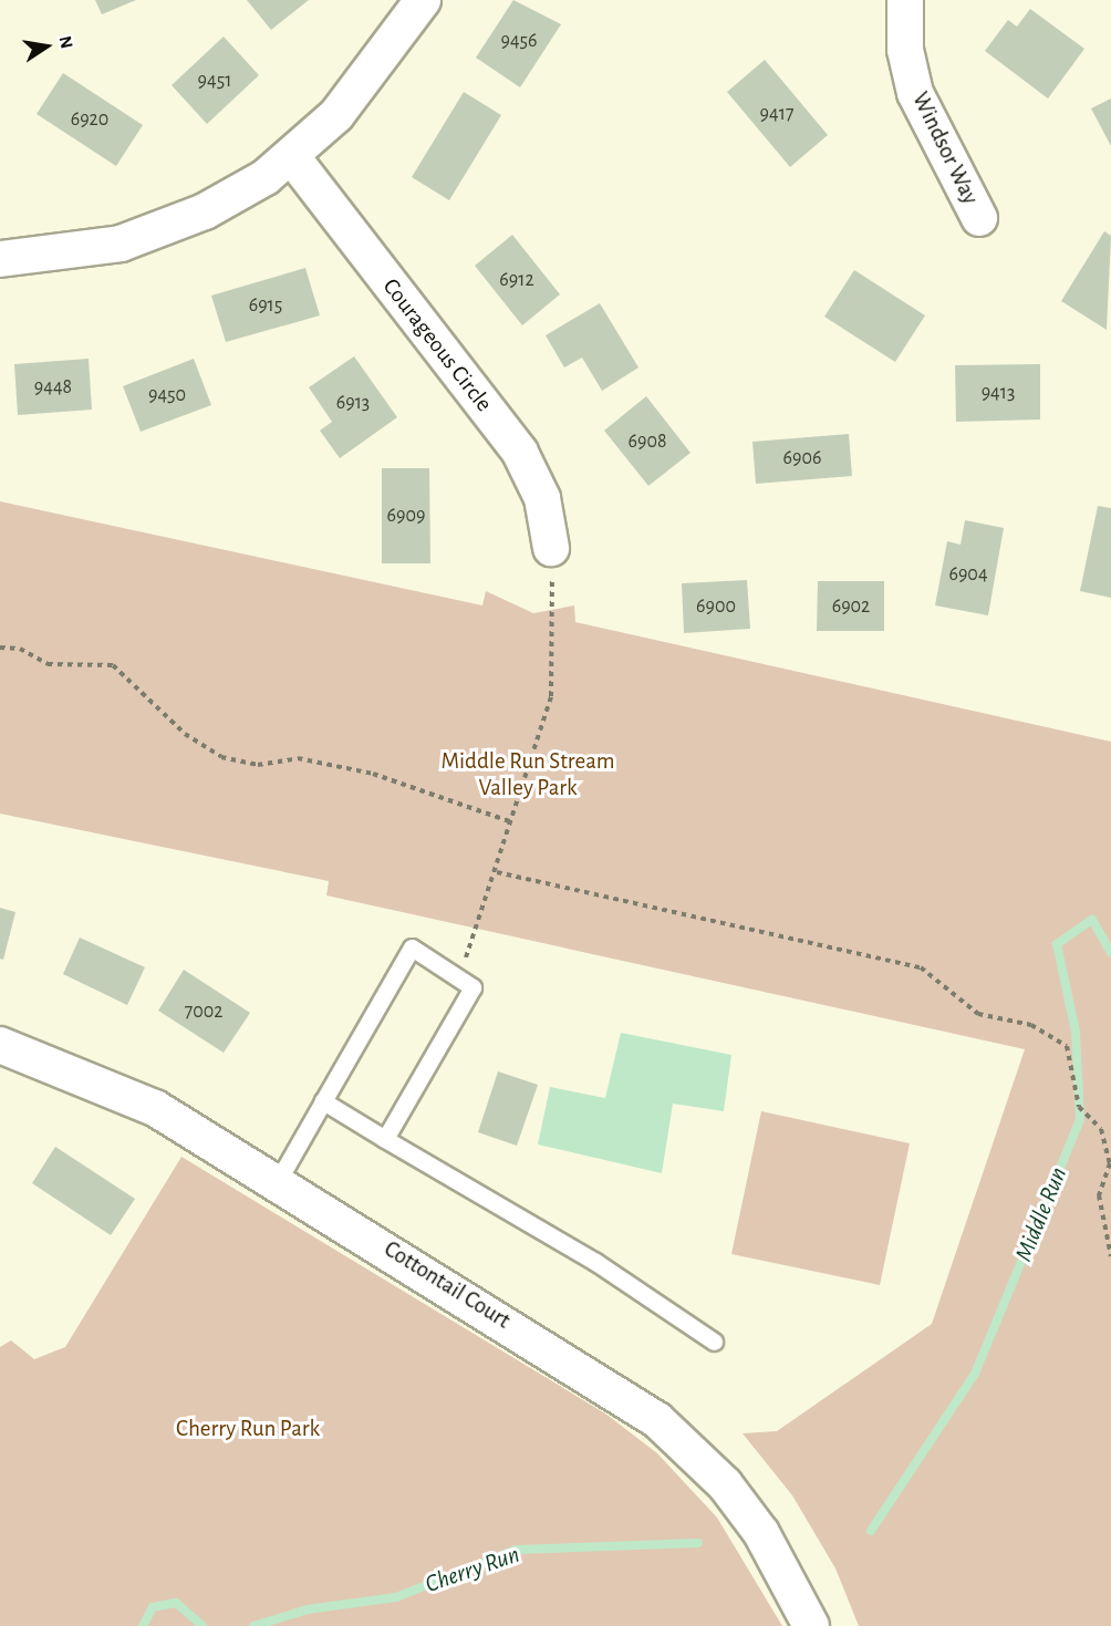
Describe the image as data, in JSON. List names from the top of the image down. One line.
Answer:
{"streets":{"street":["Windsor Way","Courageous Circle","Cottontail Court"]},"water":["Middle Run","Cherry Run"],"parks":["Middle Run Stream Valley Park","Cherry Run Park"],"house_numbers":["9456","9451","9417","6920","6912","6915","9448","9413","9450","6913","6908","6906","6909","6904","6900","6902","7002"],"north":"right"}
